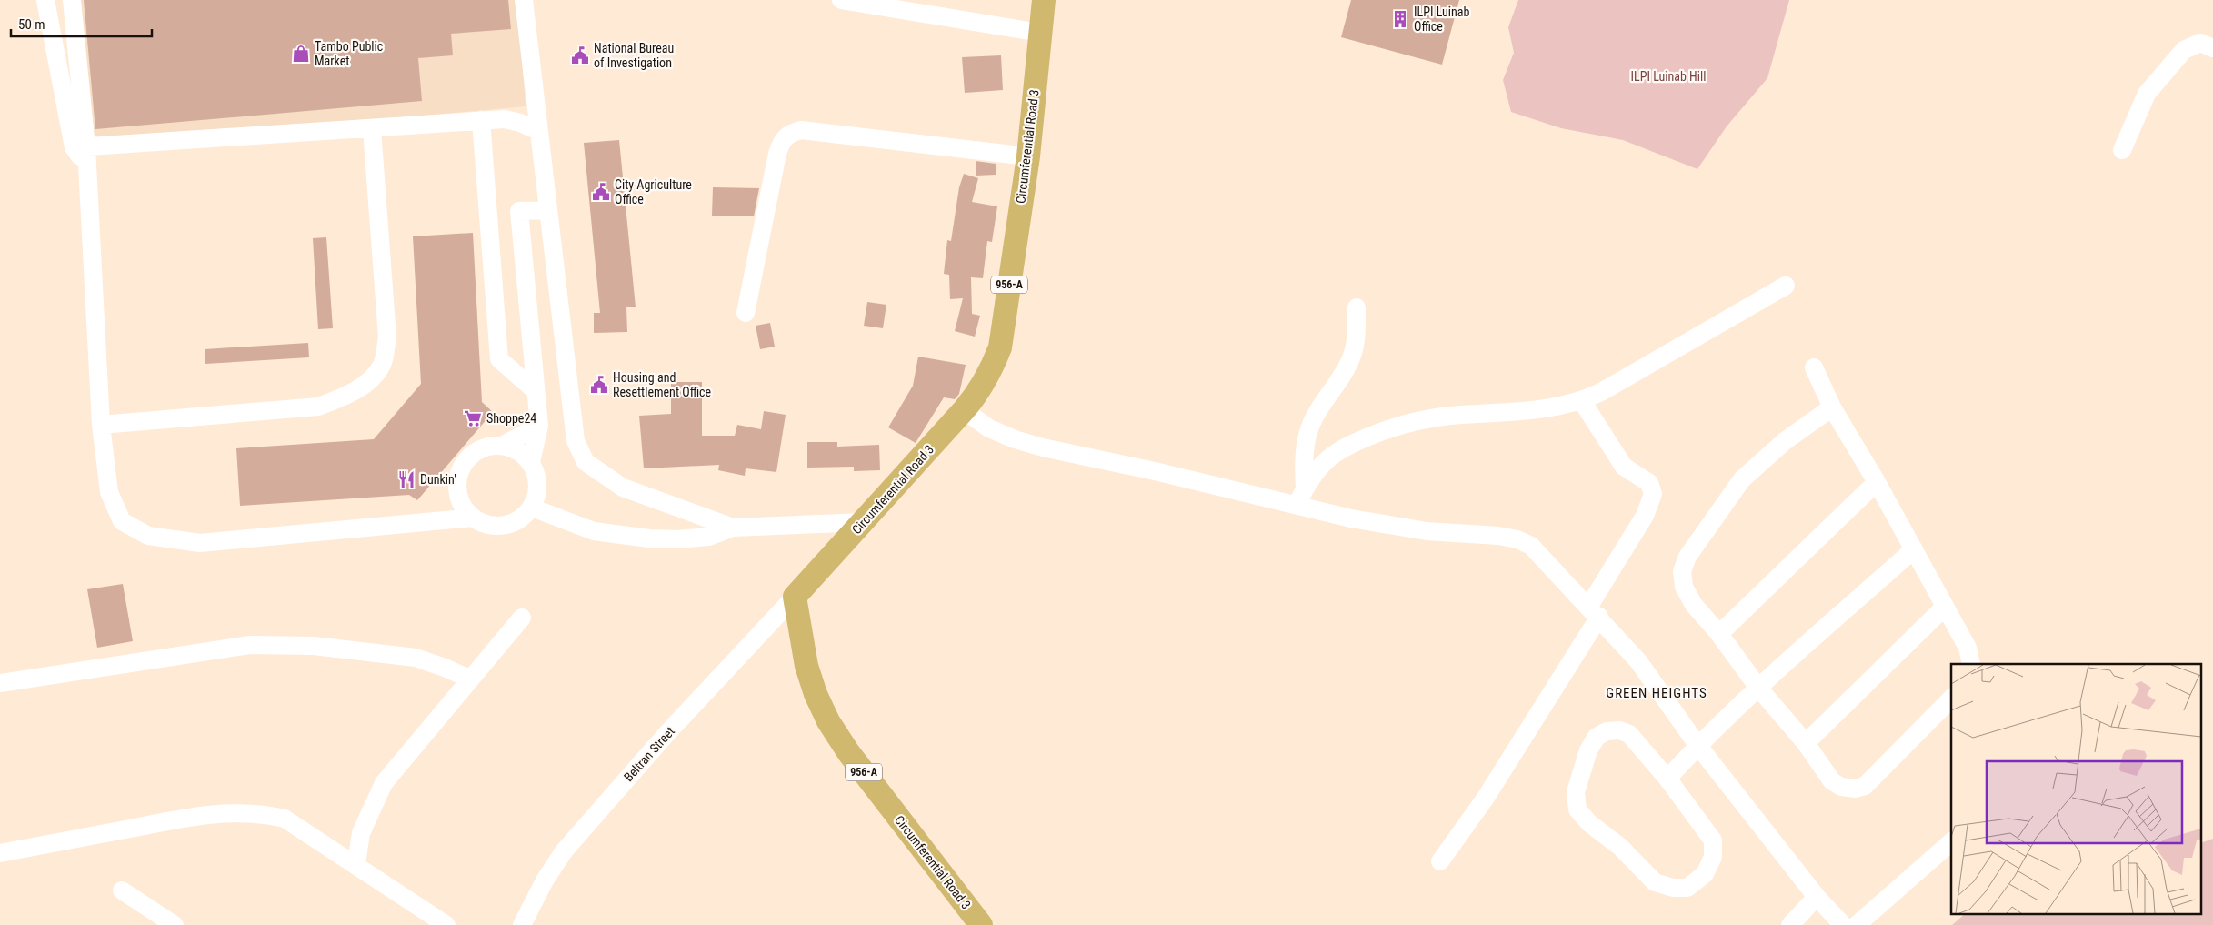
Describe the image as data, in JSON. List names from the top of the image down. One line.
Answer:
{"streets":{"main road":["Circumferential Road 3","956-A"],"street":["Beltran Street"]},"crossings":[["Circumferential Road 3","Beltran Street"]],"districts":["GREEN HEIGHTS"],"parks":["ILPI Luinab Hill"],"places":{"building":["ILPI Luinab Office"],"shop":["Tambo Public Market"],"public building":["National Bureau of Investigation","City Agriculture Office","Housing and Resettlement Office"],"supermarket":["Shoppe24"],"restaurant":["Dunkin'"]},"scale_bar":"50 m"}
